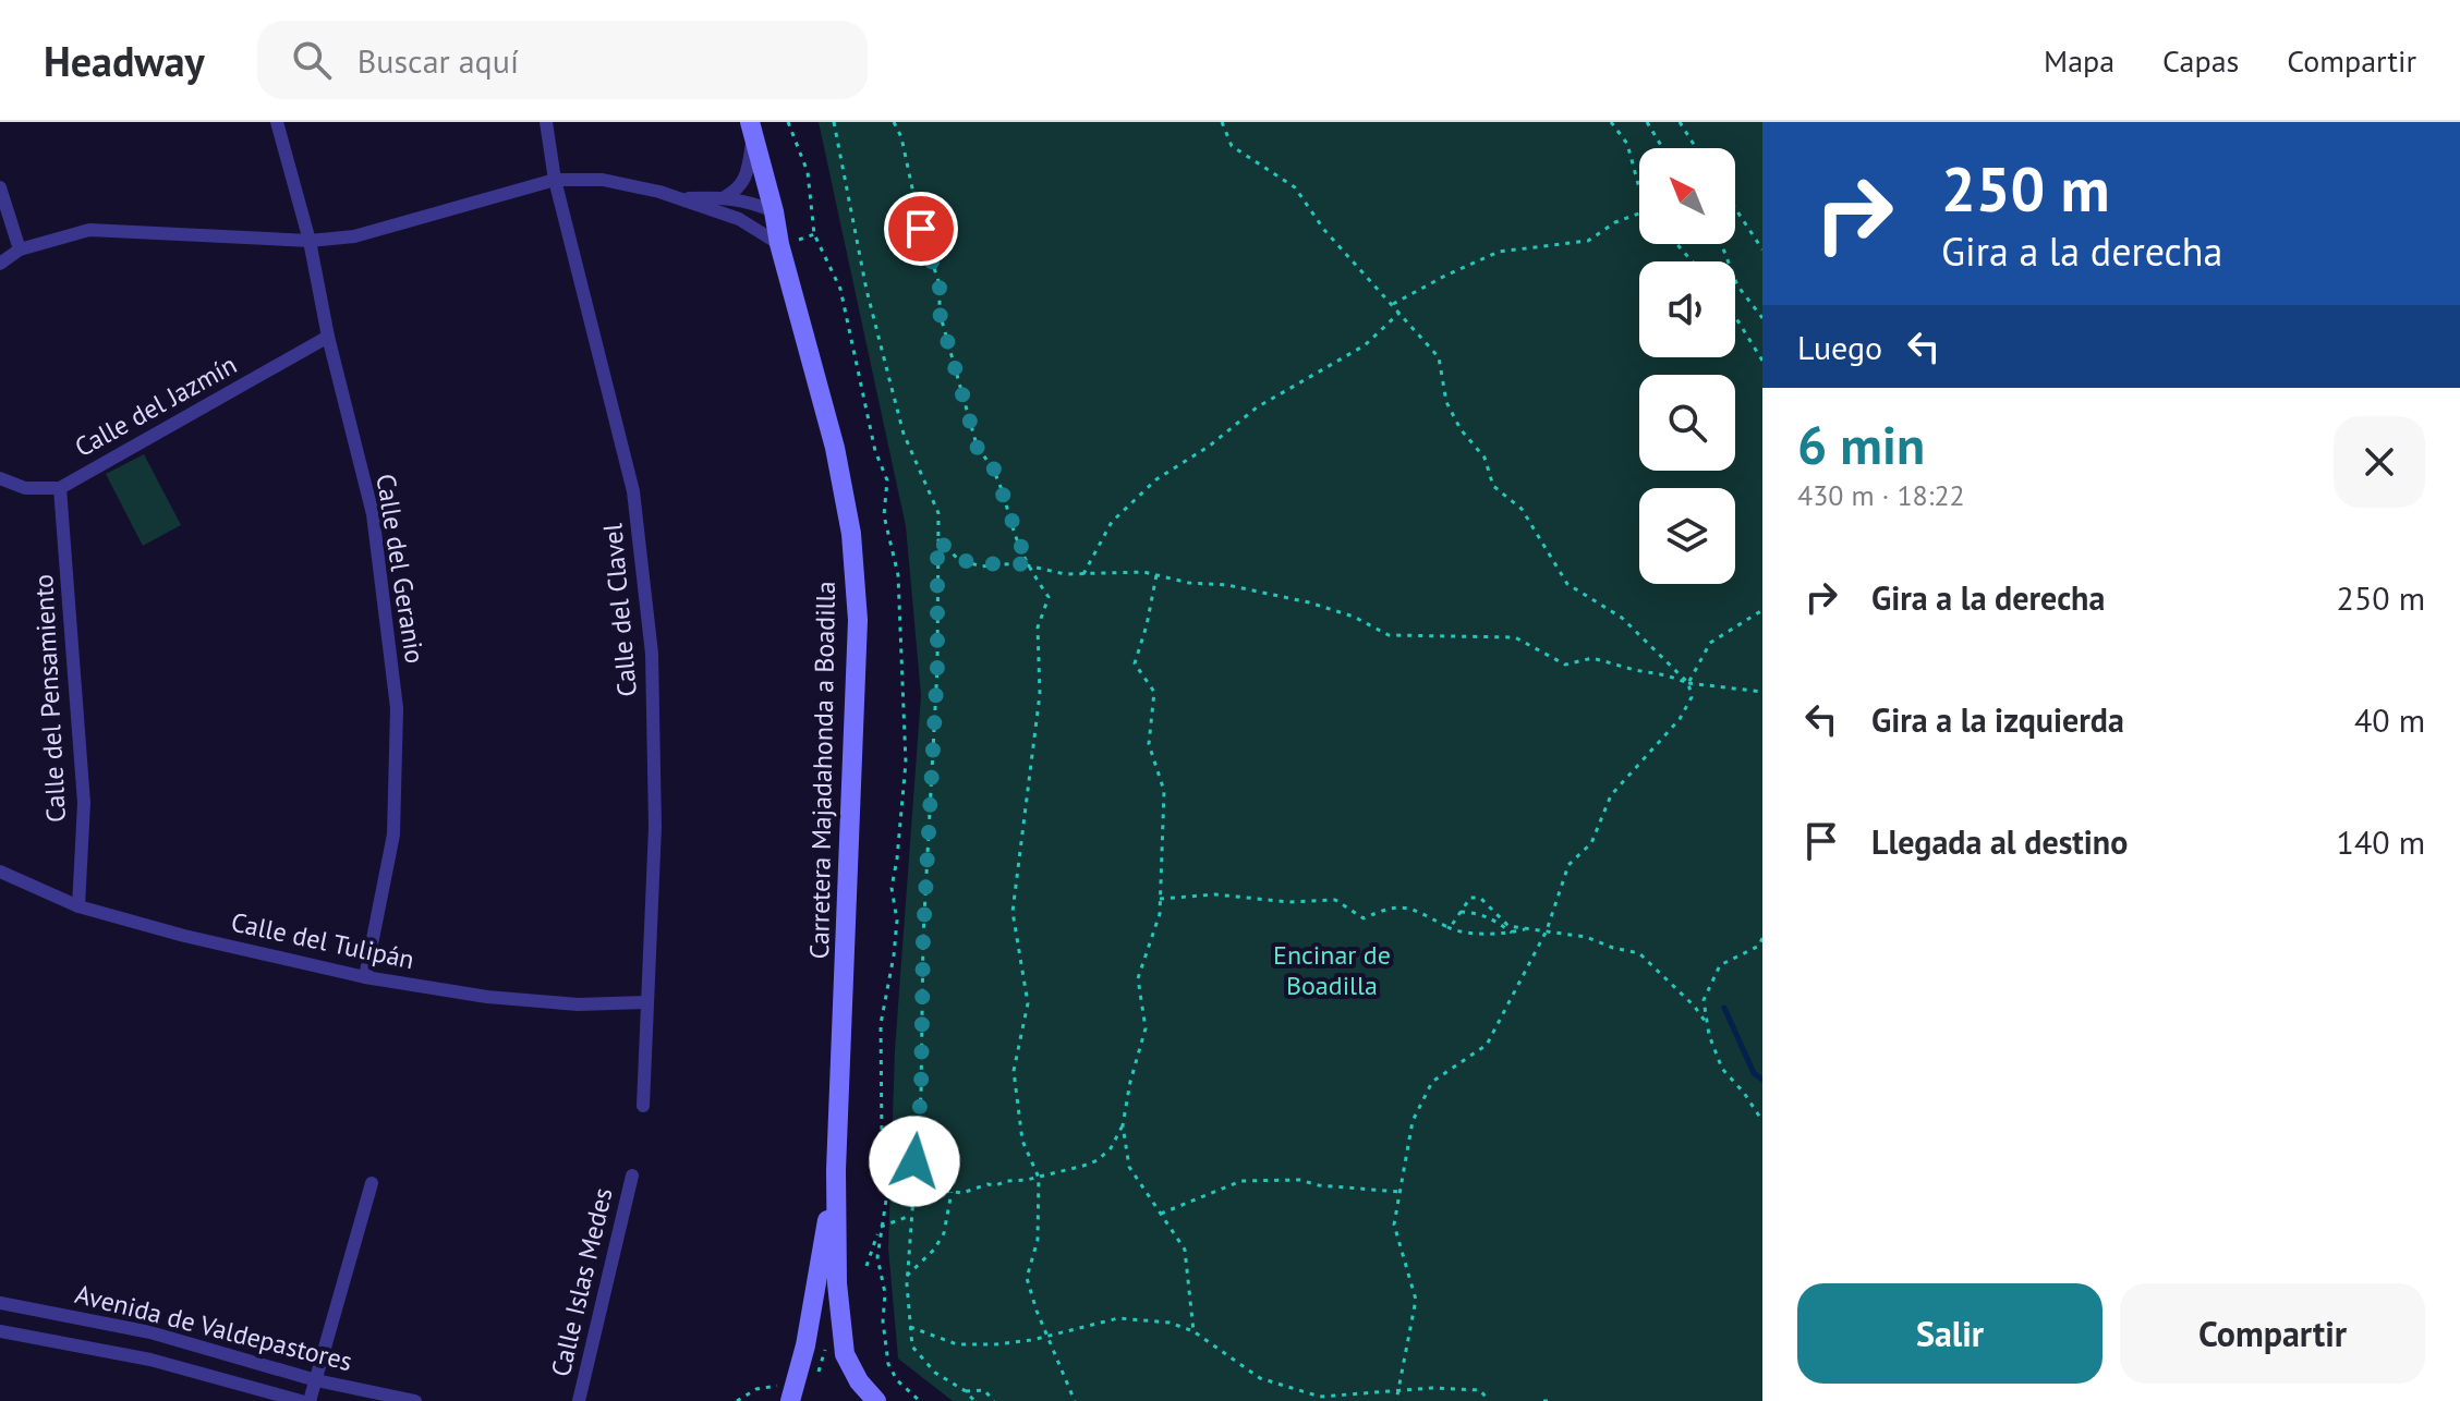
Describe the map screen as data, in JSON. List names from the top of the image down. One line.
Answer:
{"streets":{"street":["Calle del Jazmín","Calle del Geranio","Calle del Clavel","Calle del Pensamiento","Carretera Majadahonda a Boadilla","Calle del Tulipán","Calle Islas Medes","Avenida de Valdepastores"]},"crossings":[["Calle del Jazmín","Calle del Geranio"],["Calle del Jazmín","Calle del Pensamiento"],["Calle del Geranio","Calle del Tulipán"],["Calle del Clavel","Calle del Tulipán"],["Calle del Pensamiento","Calle del Tulipán"]],"parks":["Encinar de Boadilla"],"north":"top left","page":{"header":"Headway","search":"Buscar aquí","nav":["Mapa","Capas","Compartir"],"turn":["250 m","Gira a la derecha"],"then":"Luego","heading":["6 min","430 m · 18:22"],"list":[{"name":"Gira a la derecha","value":"250 m"},{"name":"Gira a la izquierda","value":"40 m"},{"name":"Llegada al destino","value":"140 m"}],"buttons":["Salir","Compartir"]}}
